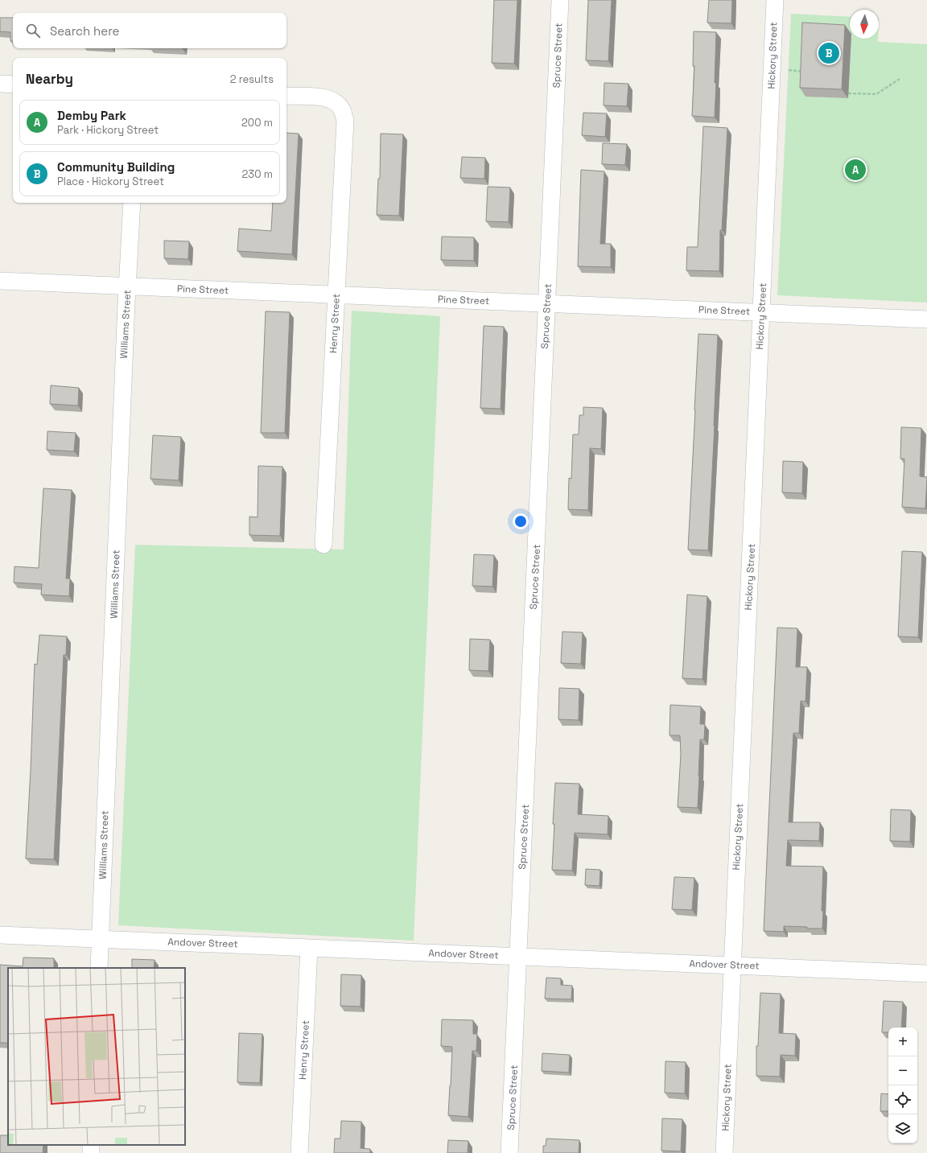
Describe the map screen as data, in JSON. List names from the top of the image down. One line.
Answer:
{"streets":{"street":["Spruce Street","Hickory Street","Pine Street","Henry Street","Williams Street","Andover Street"]},"crossings":[["Spruce Street","Pine Street"],["Spruce Street","Andover Street"],["Hickory Street","Pine Street"],["Hickory Street","Andover Street"],["Pine Street","Henry Street"],["Pine Street","Williams Street"],["Henry Street","Andover Street"],["Williams Street","Andover Street"]],"north":"bottom","page":{"search":"Search here","pins":["B","A"],"heading":["Nearby","2 results"],"list":[{"mark":"A","name":"Demby Park","note":"Park · Hickory Street","value":"200 m"},{"mark":"B","name":"Community Building","note":"Place · Hickory Street","value":"230 m"}],"map_buttons":["+","−"]}}
